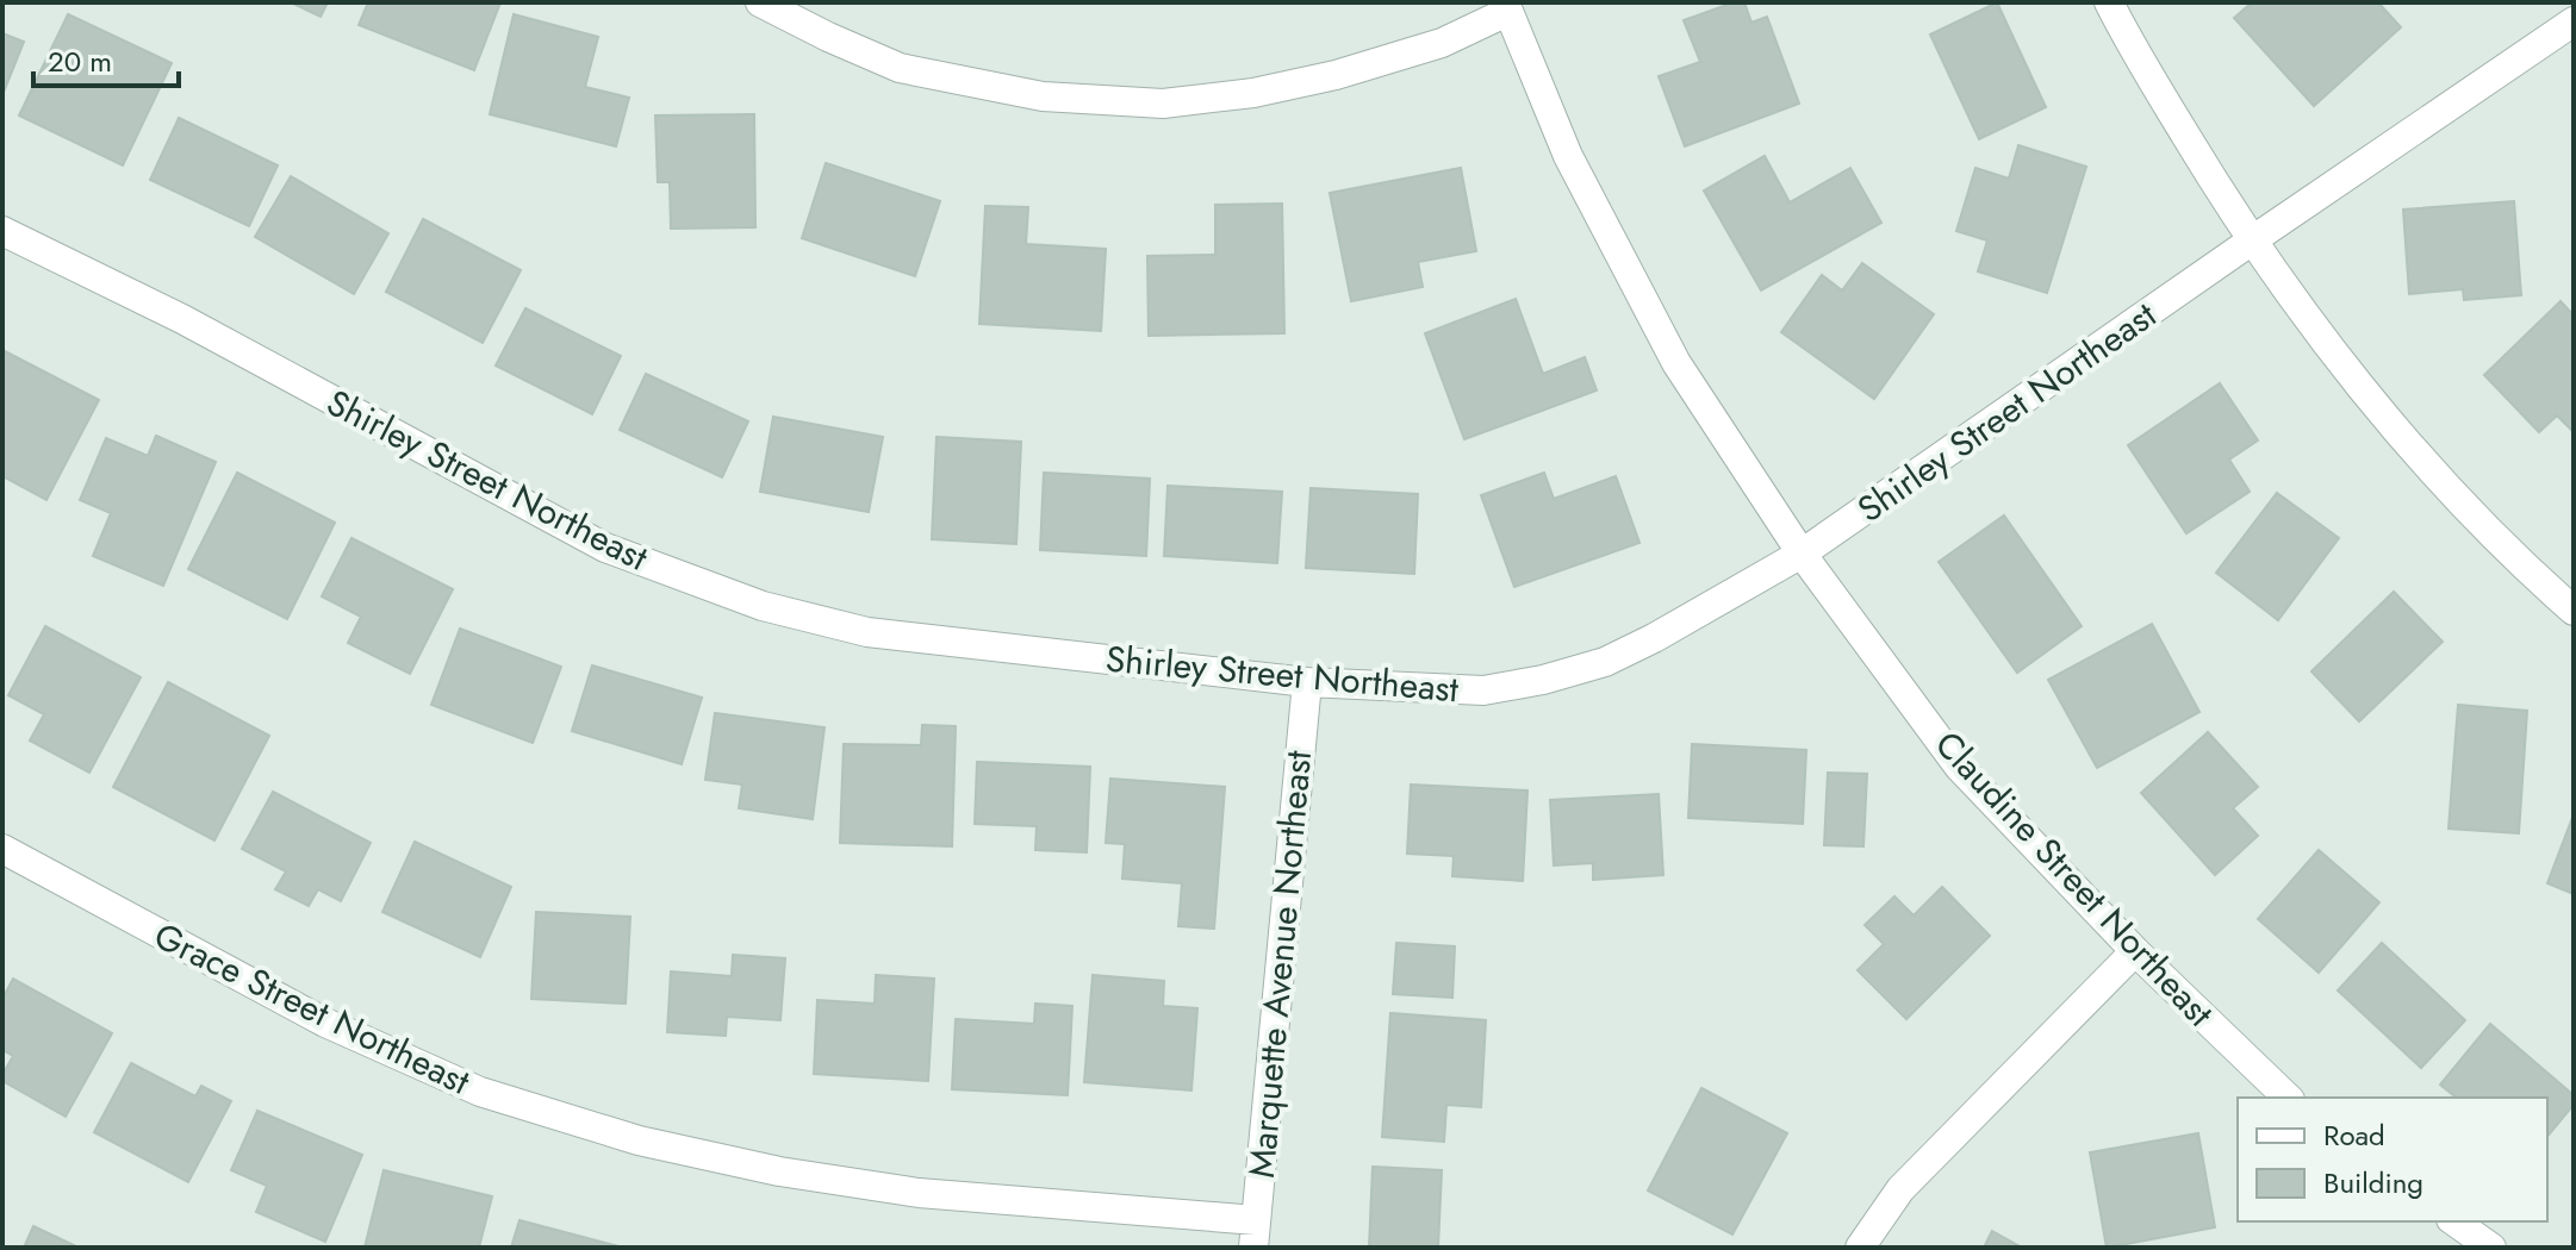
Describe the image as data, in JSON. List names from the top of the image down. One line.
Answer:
{"streets":{"street":["Shirley Street Northeast","Claudine Street Northeast","Marquette Avenue Northeast","Grace Street Northeast"]},"crossings":[["Shirley Street Northeast","Claudine Street Northeast"],["Shirley Street Northeast","Marquette Avenue Northeast"],["Marquette Avenue Northeast","Grace Street Northeast"]],"legend":["Road","Building"],"scale_bar":"20 m"}
